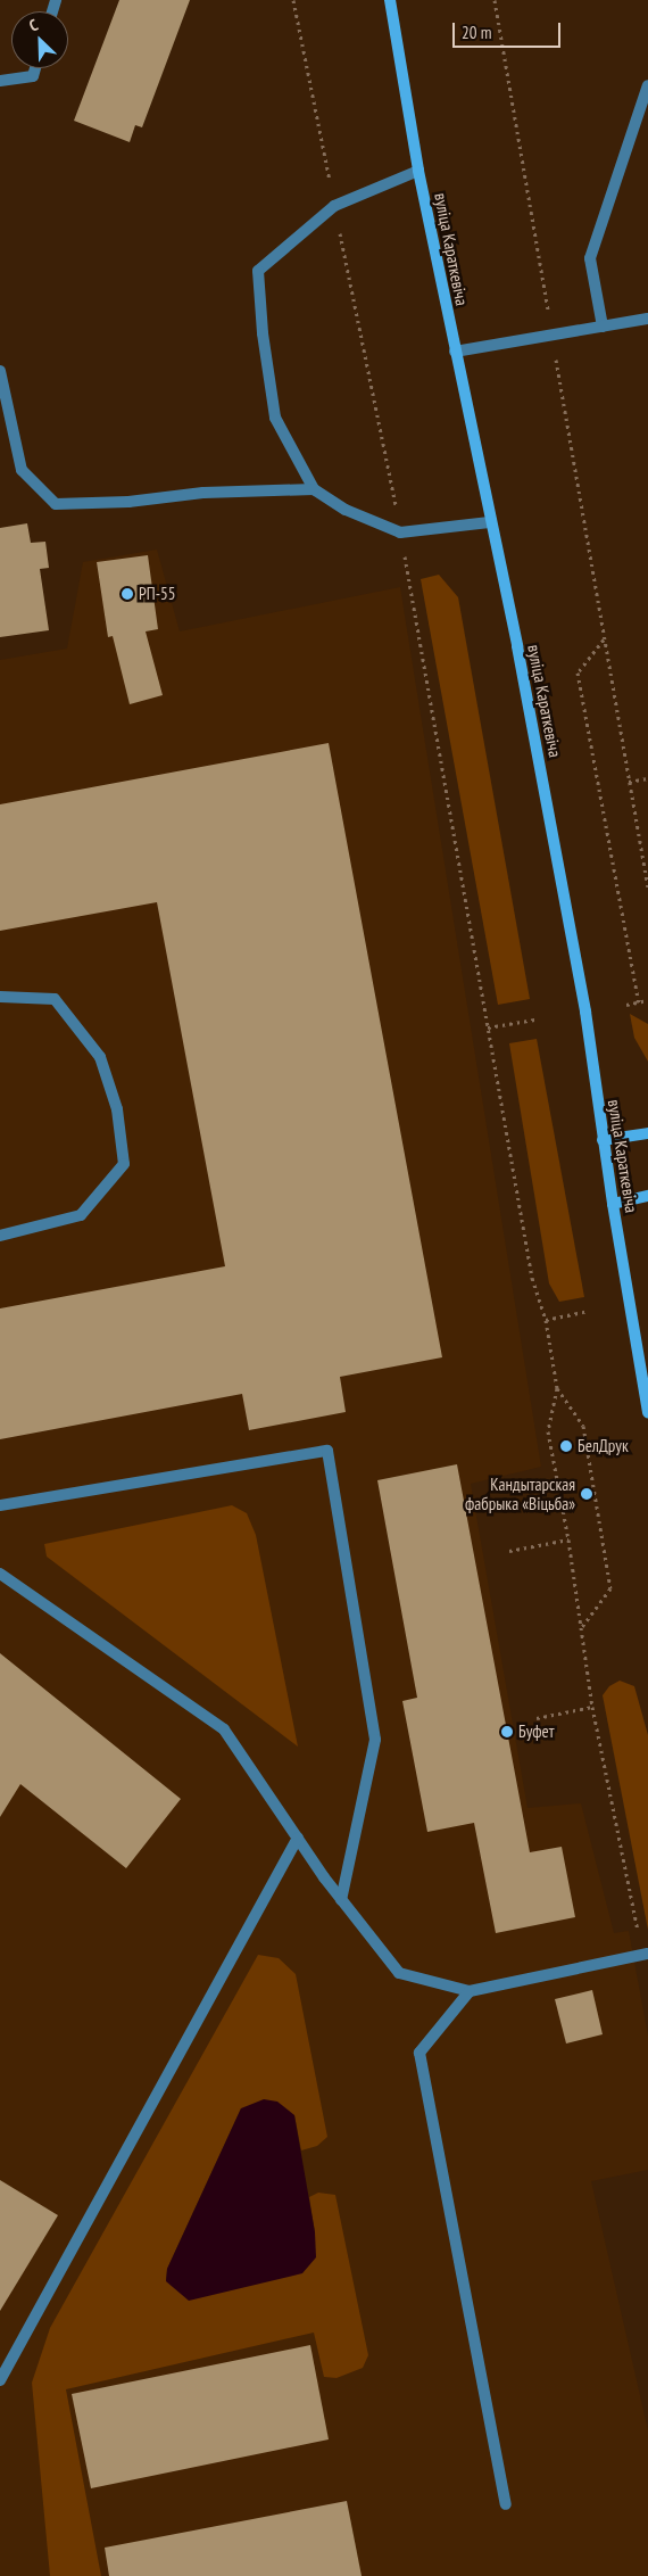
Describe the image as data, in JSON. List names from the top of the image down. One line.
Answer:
{"streets":{"street":["вуліца Караткевіча"]},"places":["РП-55","БелДрук","Кандытарская фабрыка «Віцьба»","Буфет"],"scale_bar":"20 m","north":"top left"}
